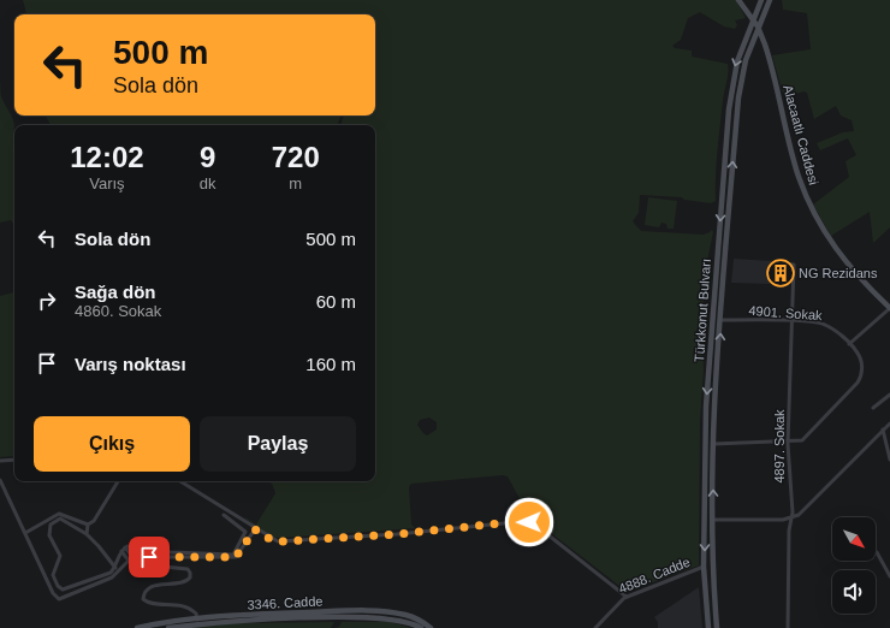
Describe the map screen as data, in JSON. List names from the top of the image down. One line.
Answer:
{"streets":{"street":["Alacaatlı Caddesi","Türkkonut Bulvarı","4901. Sokak","4897. Sokak","4888. Cadde","3346. Cadde"]},"crossings":[["Alacaatlı Caddesi","Türkkonut Bulvarı"],["Türkkonut Bulvarı","4901. Sokak"],["Türkkonut Bulvarı","4888. Cadde"],["4901. Sokak","4897. Sokak"]],"places":{"building":["NG Rezidans"]},"north":"bottom right","page":{"turn":["500 m","Sola dön"],"eta":["12:02","Varış","9","dk","720","m"],"list":[{"name":"Sola dön","value":"500 m"},{"name":"Sağa dön","note":"4860. Sokak","value":"60 m"},{"name":"Varış noktası","value":"160 m"}],"buttons":["Çıkış","Paylaş"]}}
